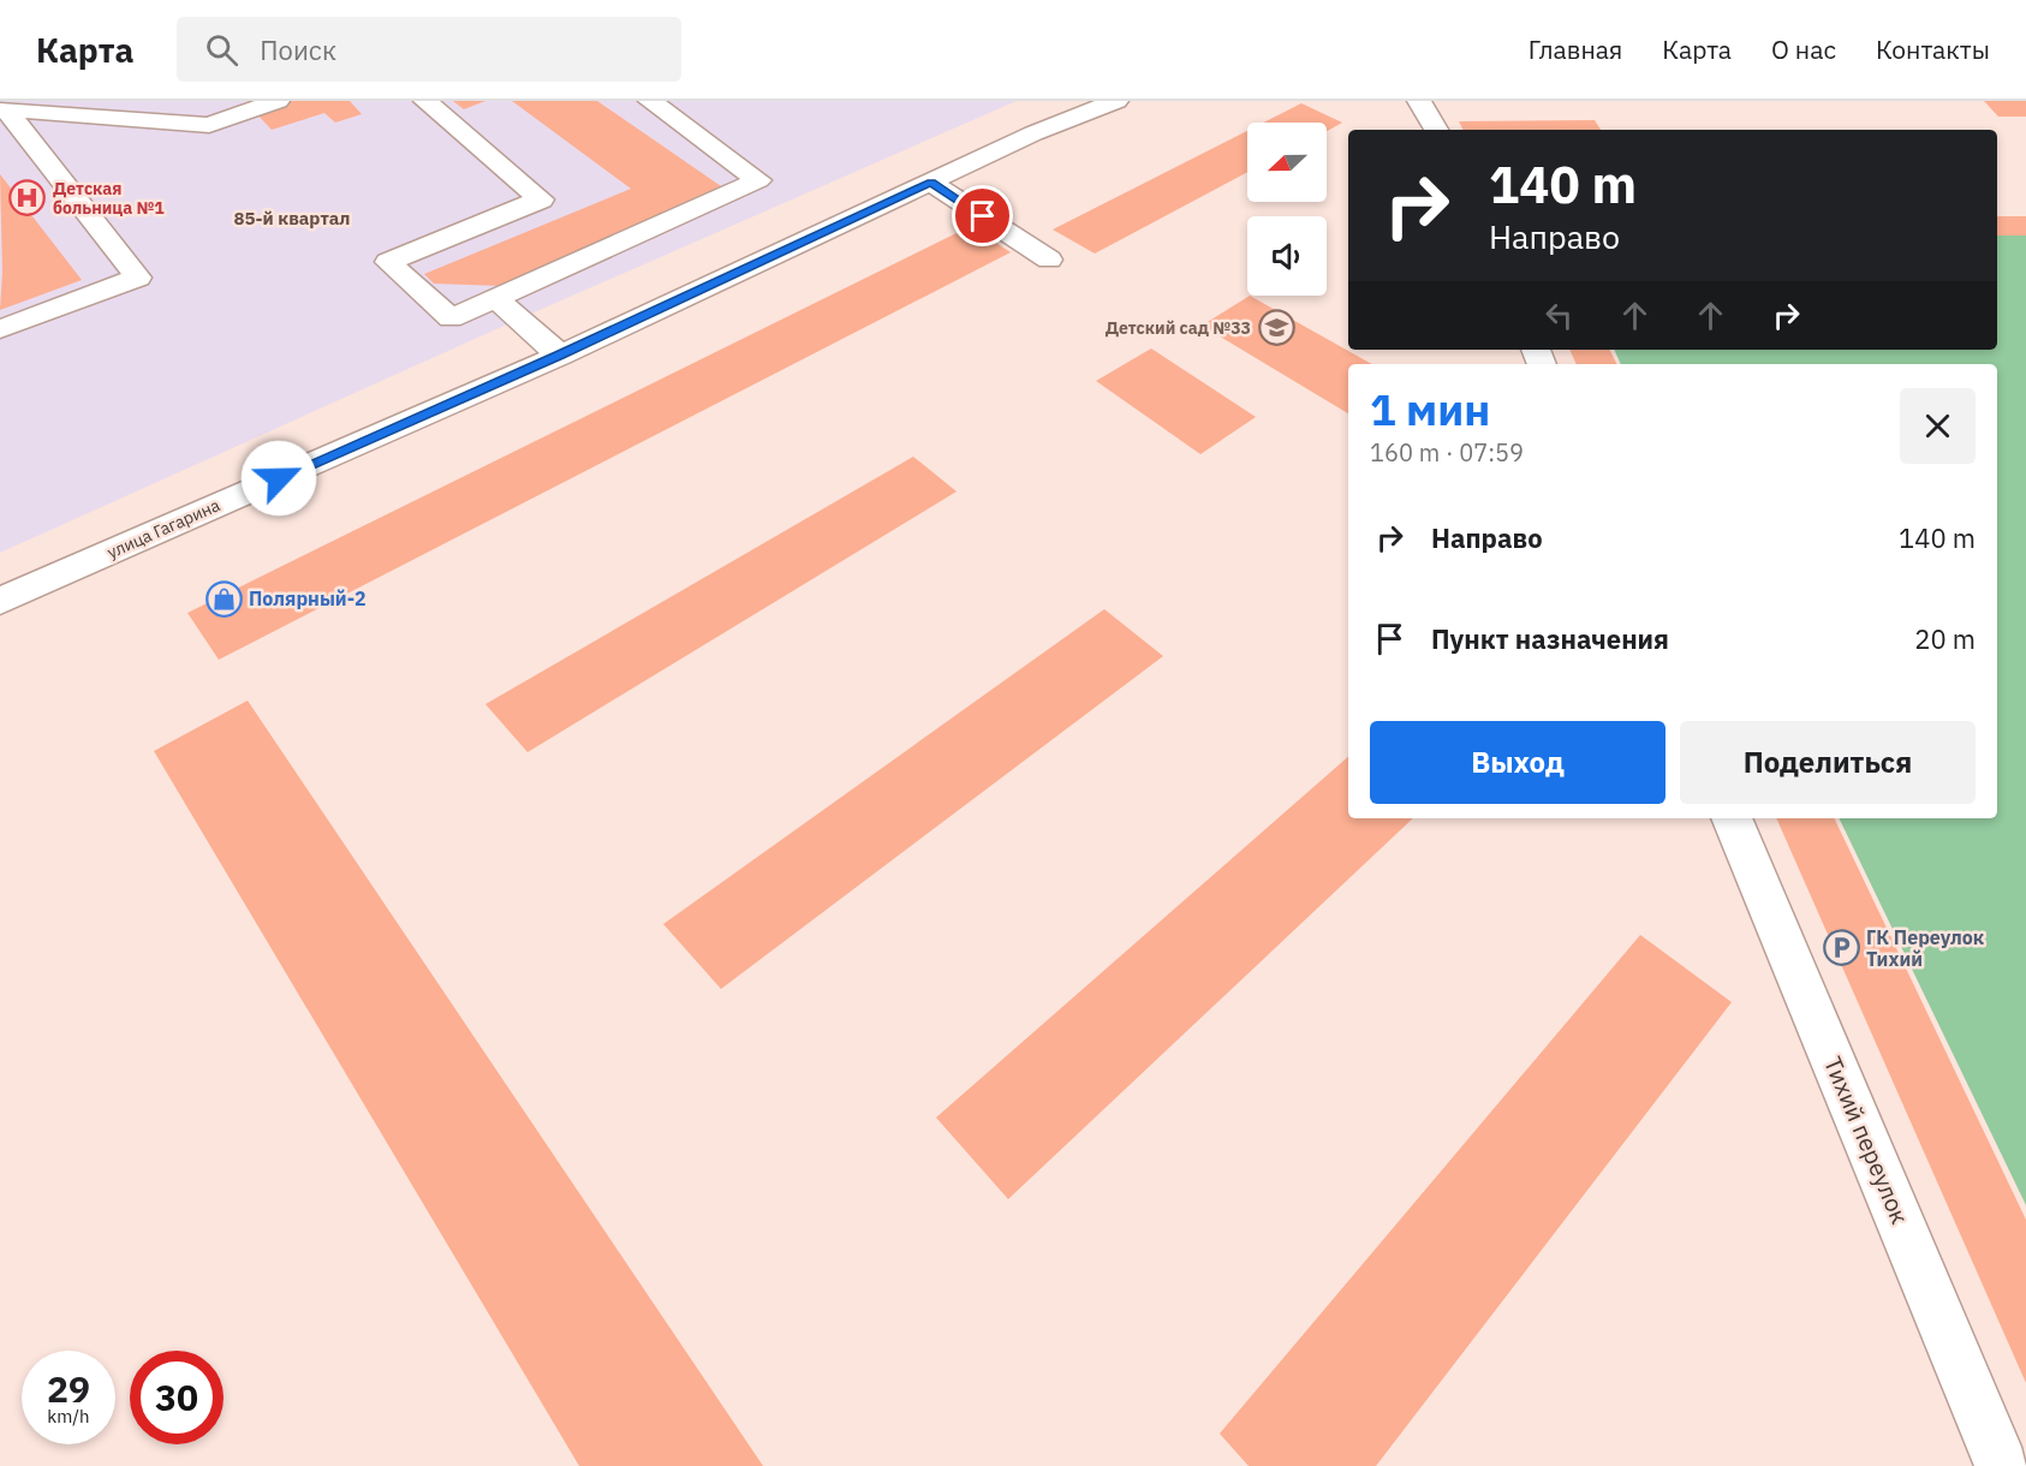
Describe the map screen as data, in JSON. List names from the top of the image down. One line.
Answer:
{"streets":{"street":["улица Гагарина","Тихий переулок"]},"districts":["85-й квартал"],"places":{"hospital":["Детская больница №1"],"school or university":["Детский сад №33"],"shop":["Полярный-2"],"parking":["ГК Переулок Тихий"]},"north":"left","page":{"header":"Карта","search":"Поиск","nav":["Главная","Карта","О нас","Контакты"],"turn":["140 m","Направо"],"heading":["1 мин","160 m · 07:59"],"list":[{"name":"Направо","value":"140 m"},{"name":"Пункт назначения","value":"20 m"}],"buttons":["Выход","Поделиться"],"speed":"29 km/h","limit":"30"}}
